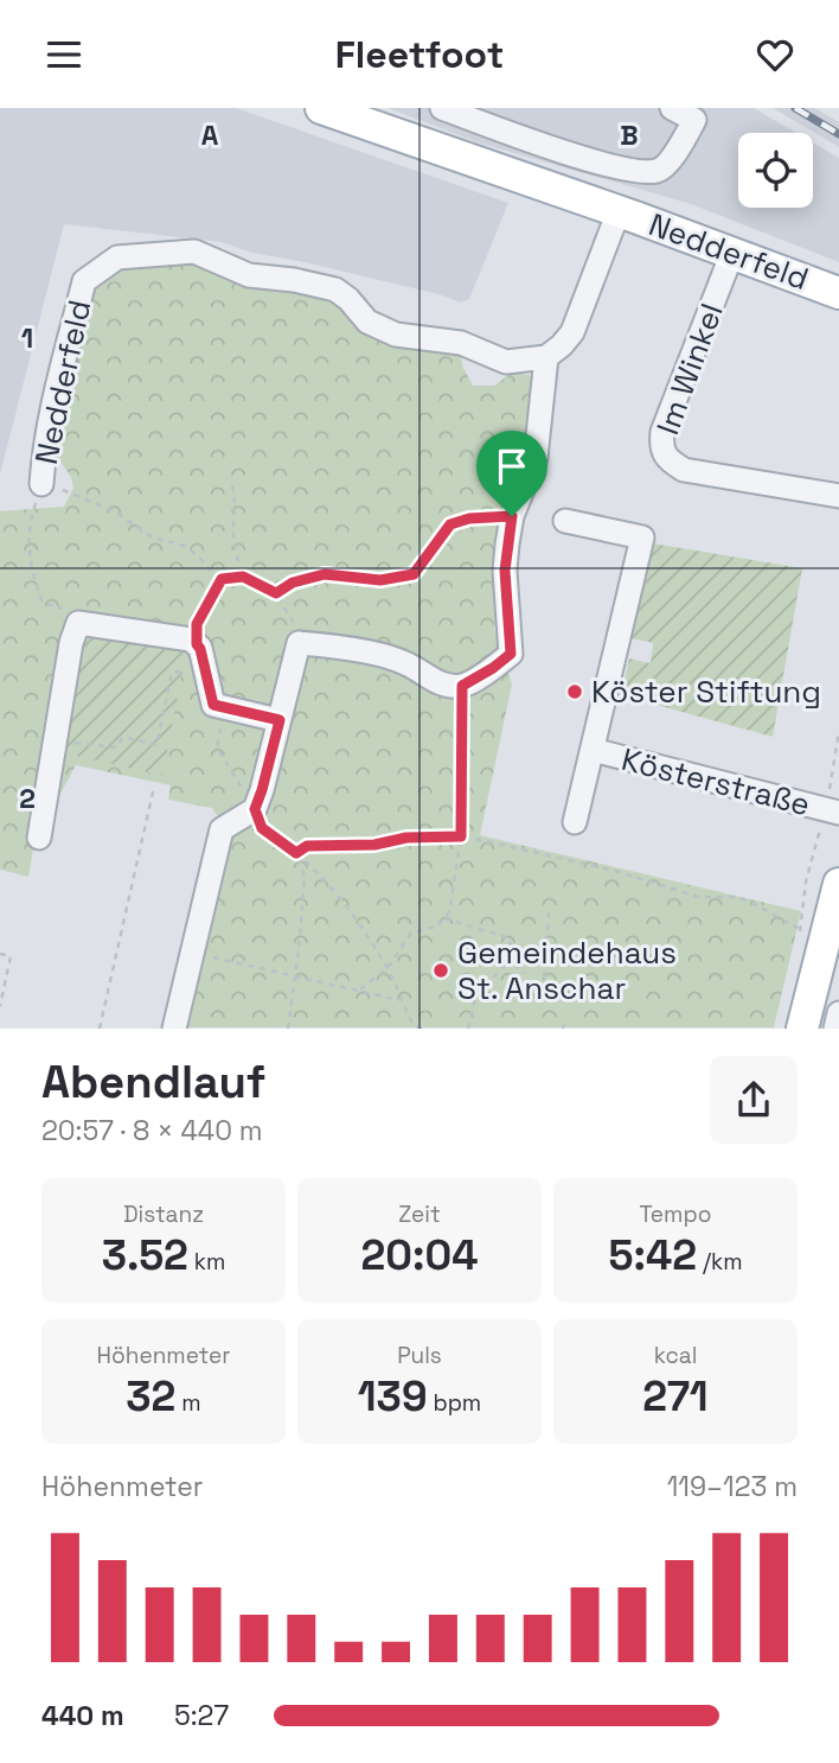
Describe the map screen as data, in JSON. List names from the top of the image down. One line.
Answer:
{"streets":{"main road":["Nedderfeld"],"street":["Im Winkel","Kösterstraße"]},"crossings":[["Nedderfeld","Im Winkel"]],"places":["Köster Stiftung","Gemeindehaus St. Anschar"],"page":{"header":"Fleetfoot","heading":["Abendlauf","20:57 · 8 × 440 m"],"stats":[["Distanz","3.52 km"],["Zeit","20:04"],["Tempo","5:42 /km"],["Höhenmeter","32 m"],["Puls","139 bpm"],["kcal","271"]],"chart":["Höhenmeter","119–123 m"],"list":[{"name":"440 m","note":"5:27"}]},"grid":{"columns":["A","B"],"rows":["1","2"]}}
